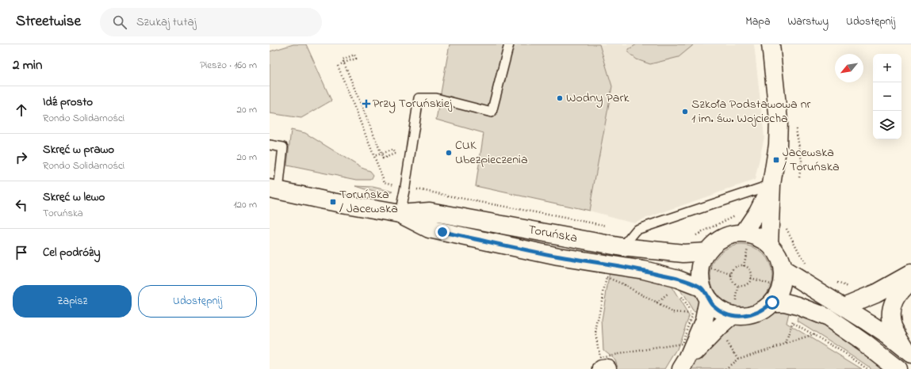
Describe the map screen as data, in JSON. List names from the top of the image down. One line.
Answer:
{"streets":{"main road":["Toruńska"]},"places":{"other":["Wodny Park","Szkoła Podstawowa nr 1 im. św. Wojciecha","CUK Ubezpieczenia"],"health":["Przy Toruńskiej"],"transit":["Jacewska / Toruńska","Toruńska / Jacewska"]},"north":"bottom left","page":{"header":"Streetwise","search":"Szukaj tutaj","nav":["Mapa","Warstwy","Udostępnij"],"heading":["2 min","Pieszo · 160 m"],"map_buttons":["+","−"],"list":[["Idź prosto","Rondo Solidarności","20 m"],["Skręć w prawo","Rondo Solidarności","20 m"],["Skręć w lewo","Toruńska","120 m"],"Cel podróży"],"buttons":["Zapisz","Udostępnij"]}}
